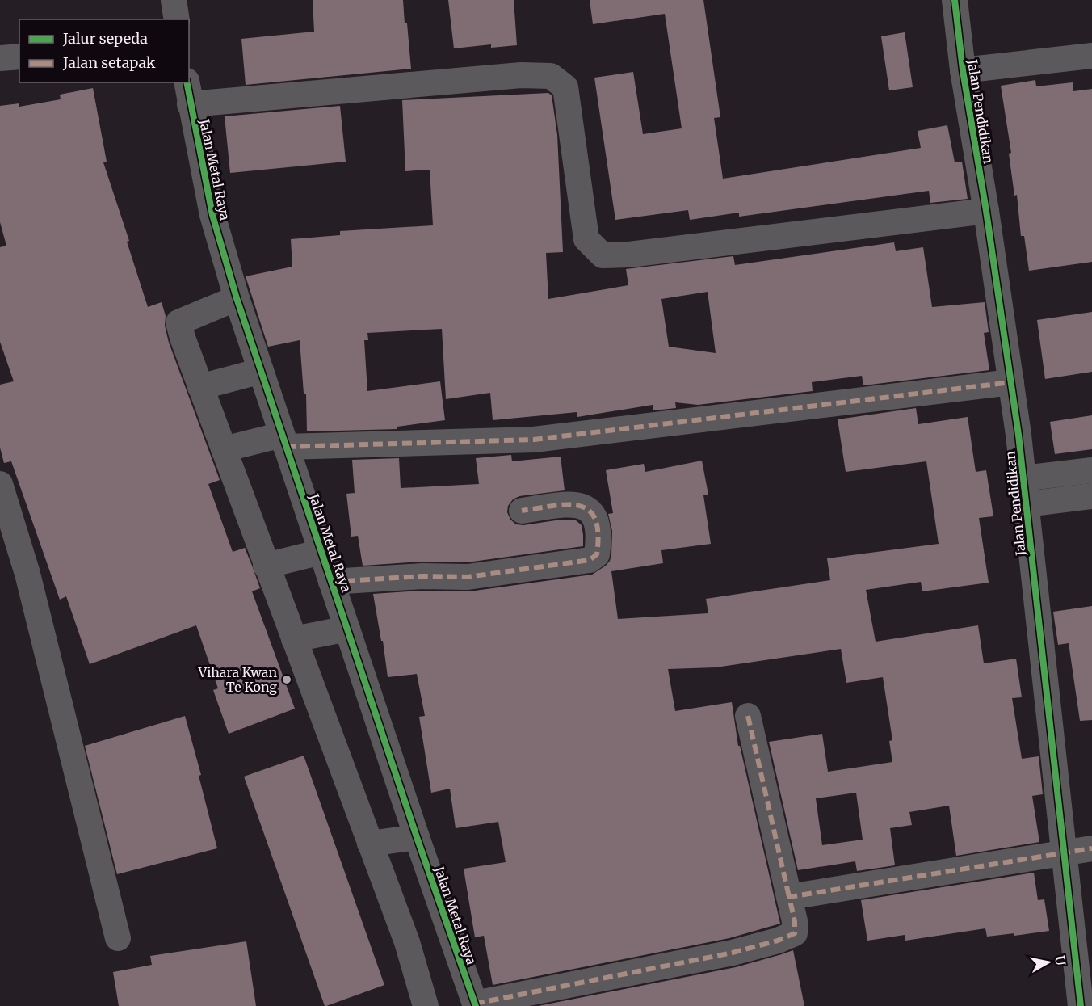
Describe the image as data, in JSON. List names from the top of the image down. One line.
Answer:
{"streets":{"street":["Jalan Pendidikan","Jalan Metal Raya"]},"places":["Vihara Kwan Te Kong"],"legend":["Jalur sepeda","Jalan setapak"],"north":"right"}
